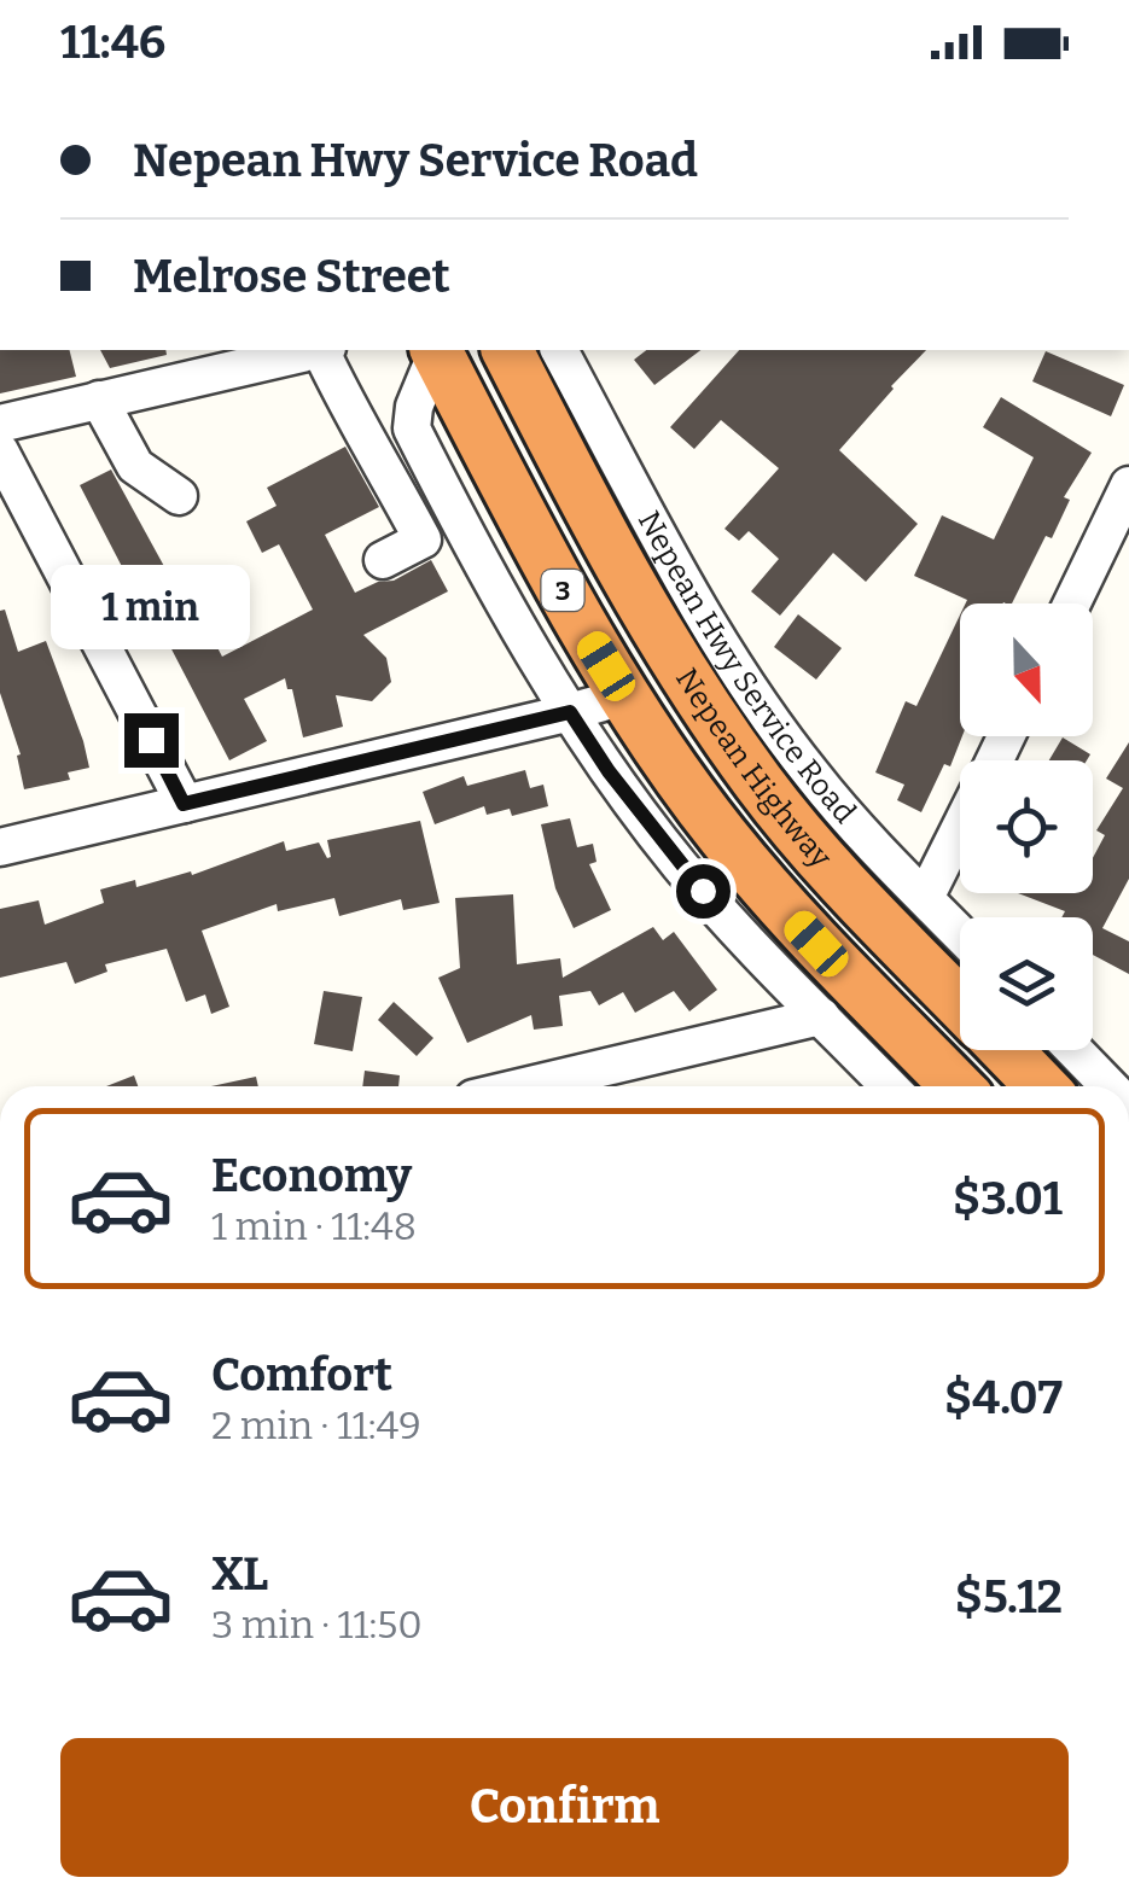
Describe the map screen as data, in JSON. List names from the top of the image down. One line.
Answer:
{"streets":{"highway":["3","Nepean Highway"],"street":["Nepean Hwy Service Road"]},"north":"bottom","page":{"status":"11:46","banner":["Nepean Hwy Service Road","Melrose Street"],"bubble":"1 min","list":[{"name":"Economy","note":"1 min · 11:48","value":"$3.01"},{"name":"Comfort","note":"2 min · 11:49","value":"$4.07"},{"name":"XL","note":"3 min · 11:50","value":"$5.12"}],"buttons":"Confirm"}}
